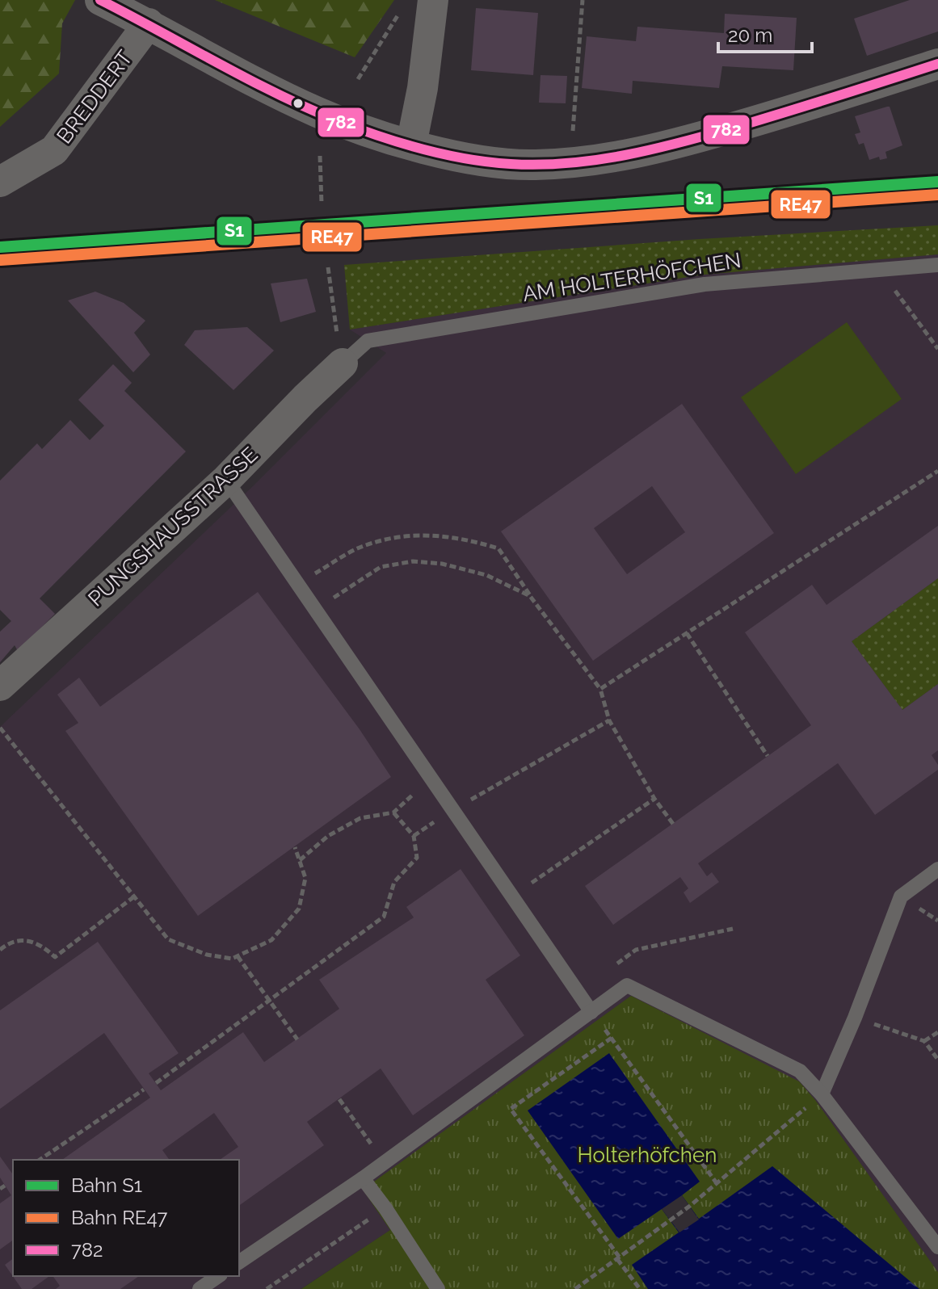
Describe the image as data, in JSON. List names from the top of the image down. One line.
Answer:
{"streets":{"street":["BREDDERT","PUNGSHAUSSTRASSE"],"lane":["AM HOLTERHÖFCHEN"]},"crossings":[["AM HOLTERHÖFCHEN","PUNGSHAUSSTRASSE"]],"parks":["Holterhöfchen"],"lines":["transit line 782","rail line S1","rail line RE47"],"legend":["Bahn S1","Bahn RE47","782"],"scale_bar":"20 m"}
